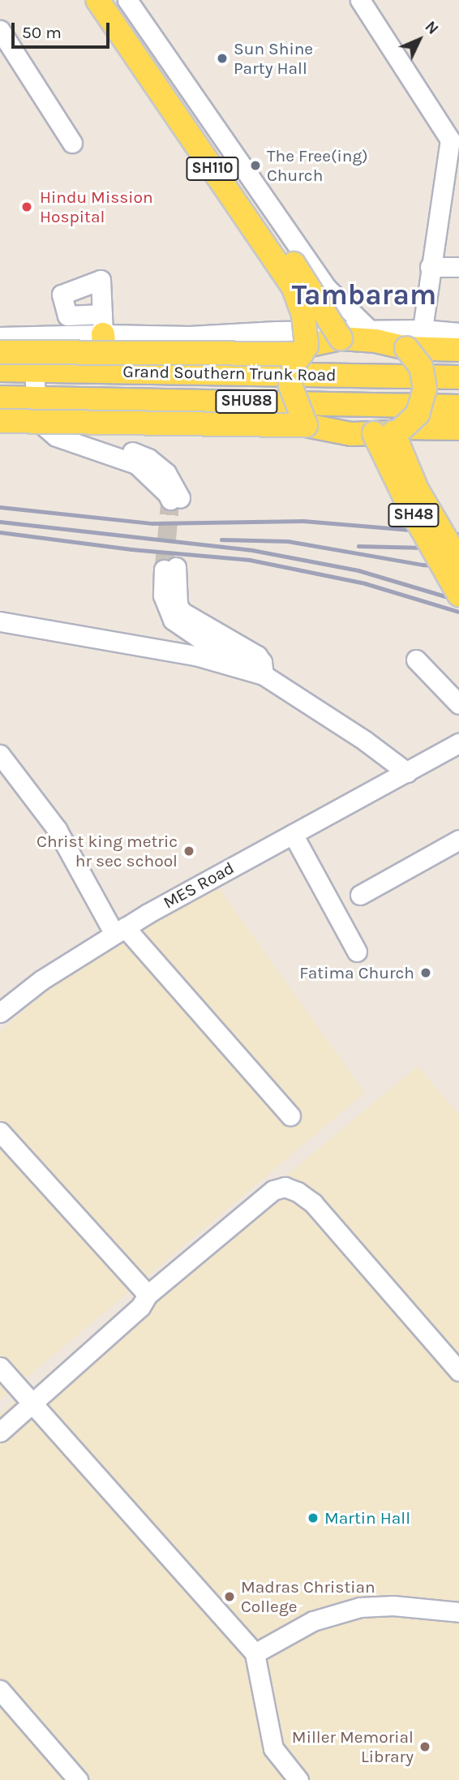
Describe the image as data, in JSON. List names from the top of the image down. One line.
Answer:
{"streets":{"main road":["SH110","Grand Southern Trunk Road","SHU88","SH48"],"street":["MES Road"]},"crossings":[["SH110","SH48"]],"districts":["Tambaram"],"places":["Sun Shine Party Hall","The Free(ing) Church","Hindu Mission Hospital","Christ king metric hr sec school","Fatima Church","Martin Hall","Madras Christian College","Miller Memorial Library"],"scale_bar":"50 m","north":"top right"}
